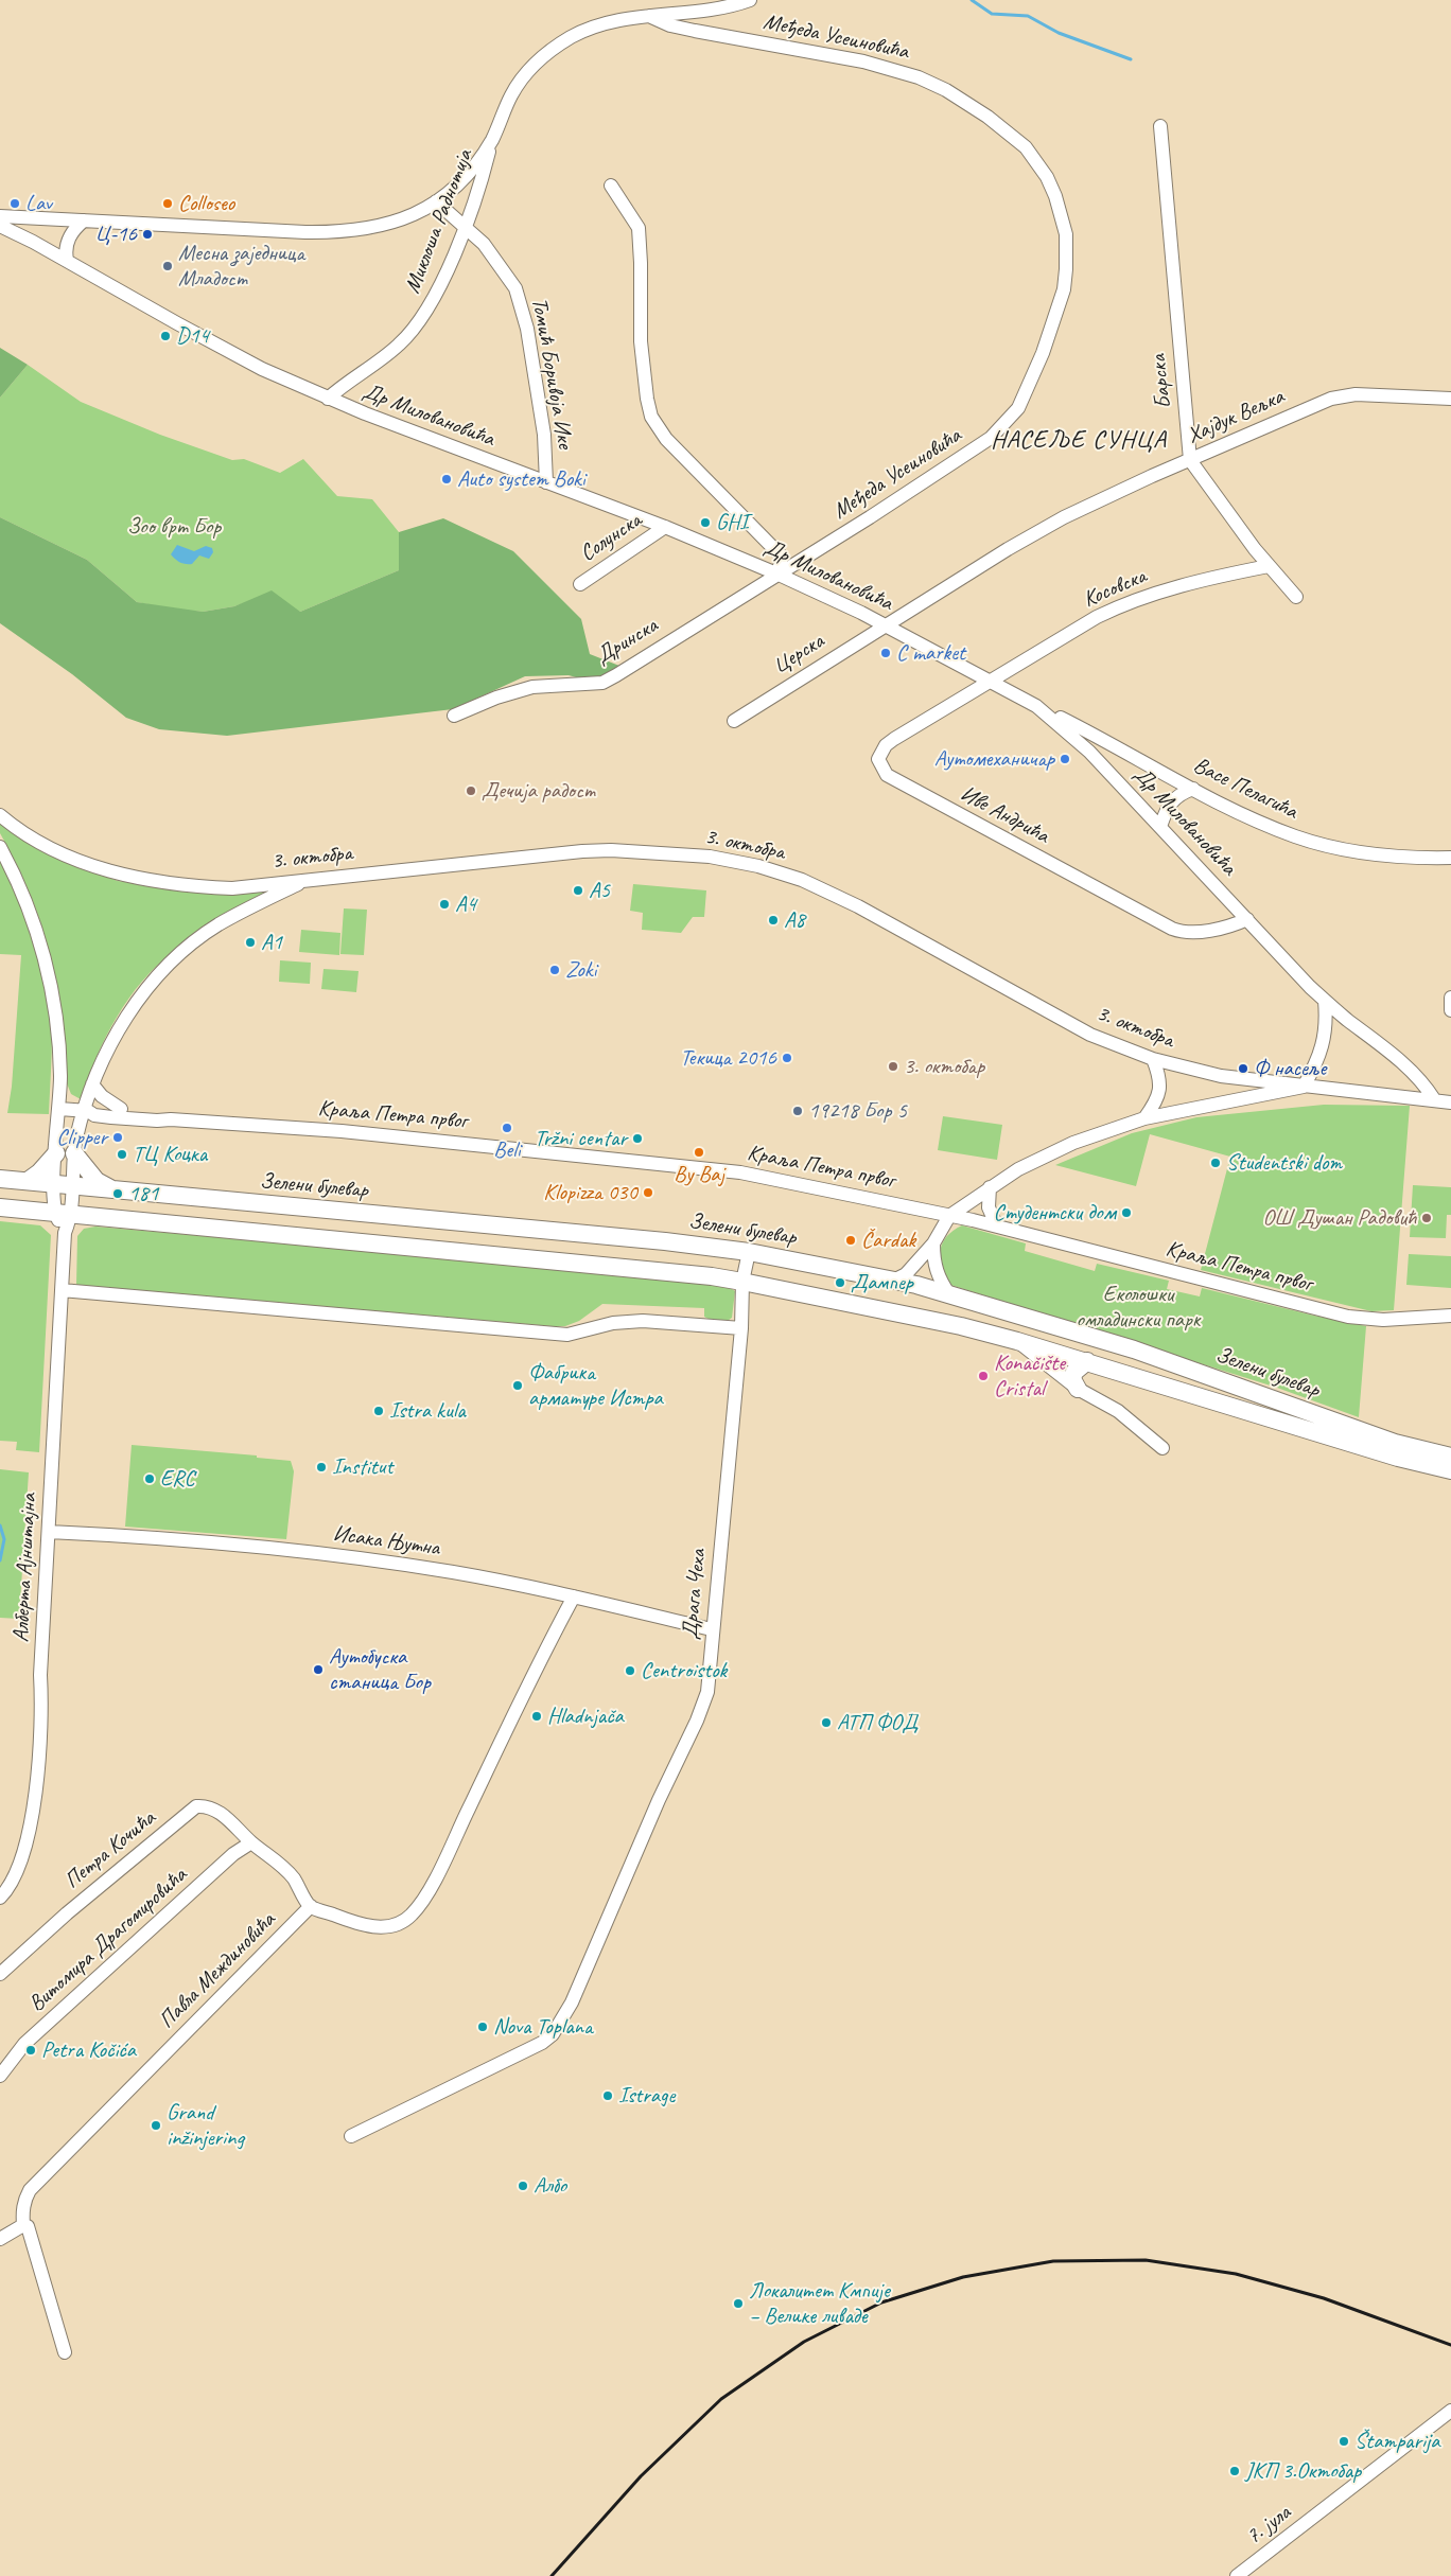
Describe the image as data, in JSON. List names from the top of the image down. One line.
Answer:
{"streets":{"street":["Међеда Усеиновића","Миклоша Раднотија","Томић Боривоја Ике","Барска","Др Миловановића","Хајдук Вељка","Солунска","Косовска","Дринска","Церска","Васе Пелагића","Иве Андрића","3. октобра","Краља Петра првог","Зелени булевар","Исака Њутна","Алберта Ајнштајна","Драга Чеха","Петра Кочића","Витомира Драгомировића","Павла Междиновића","7. јула"]},"crossings":[["Међеда Усеиновића","Др Миловановића"],["Међеда Усеиновића","Дринска"],["Миклоша Раднотија","Томић Боривоја Ике"],["Миклоша Раднотија","Др Миловановића"],["Томић Боривоја Ике","Др Миловановића"],["Барска","Хајдук Вељка"],["Др Миловановића","Хајдук Вељка"],["Др Миловановића","Солунска"],["Др Миловановића","Косовска"],["Др Миловановића","Дринска"],["Др Миловановића","Церска"],["Др Миловановића","Васе Пелагића"],["Др Миловановића","Иве Андрића"],["Др Миловановића","3. октобра"],["Хајдук Вељка","Церска"],["Косовска","Иве Андрића"],["Зелени булевар","Алберта Ајнштајна"],["Зелени булевар","Драга Чеха"],["Исака Њутна","Алберта Ајнштајна"],["Исака Њутна","Драга Чеха"],["Петра Кочића","Витомира Драгомировића"]],"districts":["НАСЕЉЕ СУНЦА"],"parks":["Зоо врт Бор","Еколошки омладински парк"],"places":["Lav","Colloseo","Ц-16","Месна заједница Младост","D14","Auto system Boki","GHI","C market","Аутомеханичар","Дечија радост","A5","A4","A8","A1","Zoki","Текица 2016","3. октобар","Ф насеље","19218 Бор 5","Beli","Clipper","Tržni centar","By Baj","ТЦ Коцка","Studentski dom","Klopizza 030","181","Студентски дом","ОШ Душан Радовић","Čardak","Дампер","Konačište Cristal","Фабрика арматуре Истра","Istra kula","Institut","ERC","Аутобуска станица Бор","Centroistok","Hladnjača","АТП ФОД","Nova Toplana","Petra Kočića","Istrage","Grand inžinjering","Албо","Локалитет Кмпије – Велике ливаде","Štamparija","ЈКП 3.Октобар"]}
